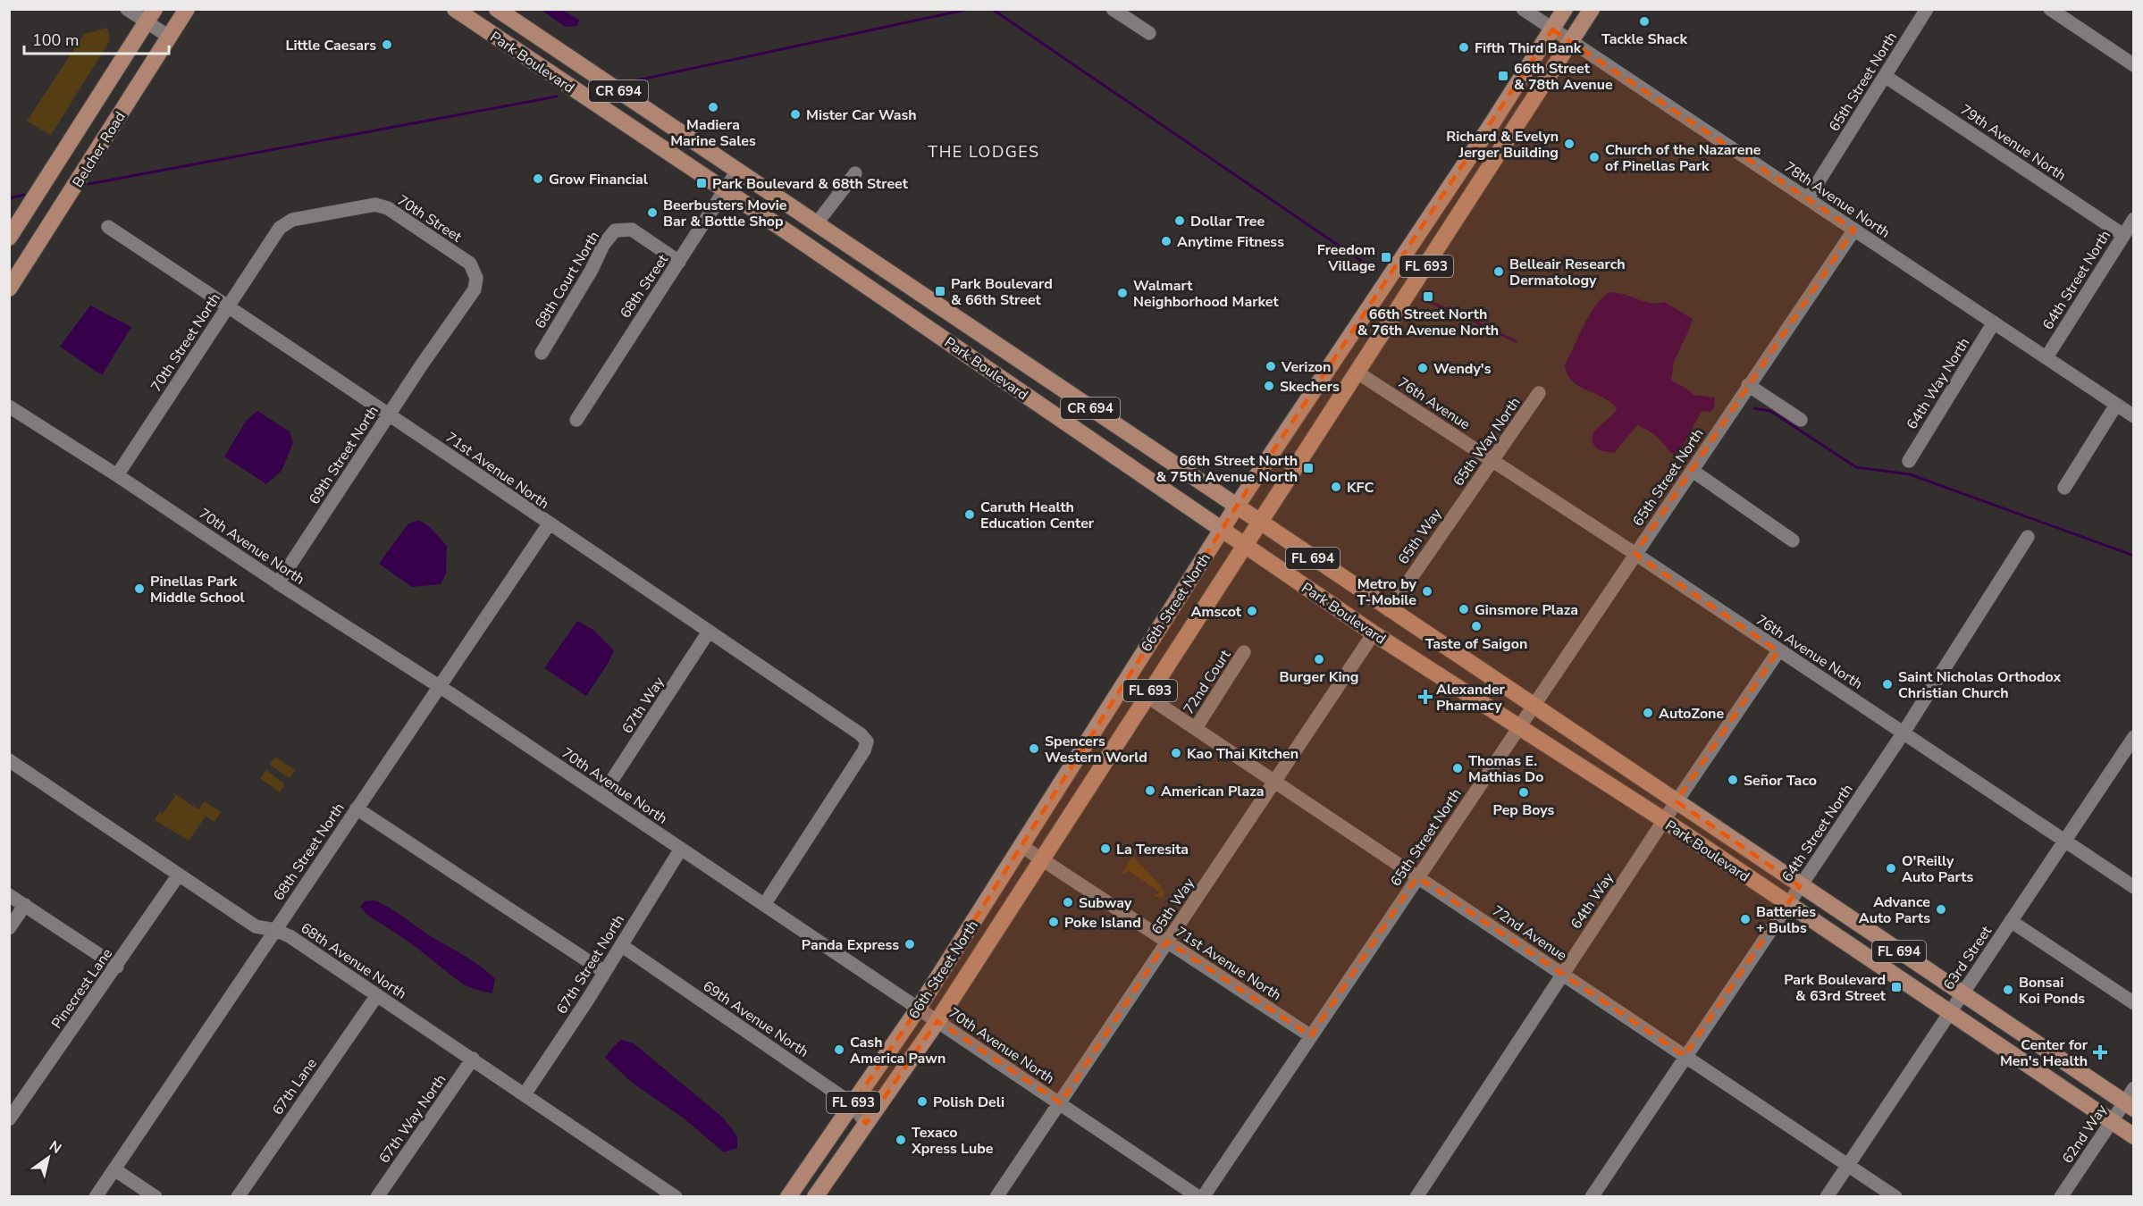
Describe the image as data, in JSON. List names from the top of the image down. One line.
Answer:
{"streets":{"main road":["Park Boulevard","CR 694","Belcher Road","FL 693","FL 694","66th Street North"],"street":["65th Street North","79th Avenue North","78th Avenue North","70th Street","68th Court North","64th Street North","68th Street","70th Street North","64th Way North","76th Avenue","65th Way North","69th Street North","71st Avenue North","65th Way","70th Avenue North","76th Avenue North","72nd Court","67th Way","68th Street North","64th Way","72nd Avenue","63rd Street","68th Avenue North","67th Street North","Pinecrest Lane","69th Avenue North","67th Lane","67th Way North","62nd Way"]},"crossings":[["Park Boulevard","65th Street North"],["Park Boulevard","64th Street North"],["Park Boulevard","68th Street"],["Park Boulevard","65th Way"],["Park Boulevard","66th Street North"],["Park Boulevard","64th Way"],["Park Boulevard","63rd Street"],["Park Boulevard","62nd Way"],["65th Street North","79th Avenue North"],["65th Street North","78th Avenue North"],["65th Street North","71st Avenue North"],["65th Street North","76th Avenue North"],["65th Street North","72nd Avenue"],["79th Avenue North","64th Street North"],["78th Avenue North","64th Street North"],["78th Avenue North","64th Way North"],["78th Avenue North","66th Street North"],["70th Street","70th Street North"],["70th Street","69th Street North"],["68th Court North","68th Street"],["64th Street North","76th Avenue North"],["64th Street North","72nd Avenue"],["70th Street North","71st Avenue North"],["70th Street North","70th Avenue North"],["76th Avenue","65th Way North"],["76th Avenue","66th Street North"],["76th Avenue","76th Avenue North"],["65th Way North","65th Way"],["65th Way North","76th Avenue North"],["69th Street North","71st Avenue North"],["69th Street North","70th Avenue North"],["71st Avenue North","65th Way"],["71st Avenue North","70th Avenue North"],["71st Avenue North","66th Street North"],["71st Avenue North","67th Way"],["71st Avenue North","68th Street North"],["65th Way","70th Avenue North"],["65th Way","72nd Avenue"],["70th Avenue North","66th Street North"],["70th Avenue North","67th Way"],["70th Avenue North","68th Street North"],["70th Avenue North","67th Street North"],["66th Street North","72nd Avenue"],["66th Street North","69th Avenue North"],["76th Avenue North","64th Way"],["76th Avenue North","63rd Street"],["72nd Court","72nd Avenue"],["68th Street North","68th Avenue North"],["64th Way","72nd Avenue"],["72nd Avenue","63rd Street"],["68th Avenue North","67th Street North"],["68th Avenue North","Pinecrest Lane"],["68th Avenue North","67th Lane"],["68th Avenue North","67th Way North"],["67th Street North","69th Avenue North"]],"districts":["THE LODGES"],"places":{"other":["Tackle Shack","Little Caesars","Fifth Third Bank","Madiera Marine Sales","Mister Car Wash","Richard & Evelyn Jerger Building","Church of the Nazarene of Pinellas Park","Grow Financial","Beerbusters Movie Bar & Bottle Shop","Dollar Tree","Anytime Fitness","Belleair Research Dermatology","Walmart Neighborhood Market","Verizon","Wendy's","Skechers","KFC","Caruth Health Education Center","Pinellas Park Middle School","Metro by T-Mobile","Ginsmore Plaza","Amscot","Taste of Saigon","Burger King","Saint Nicholas Orthodox Christian Church","AutoZone","Spencers Western World","Kao Thai Kitchen","Thomas E. Mathias Do","Señor Taco","American Plaza","Pep Boys","La Teresita","O'Reilly Auto Parts","Subway","Advance Auto Parts","Batteries + Bulbs","Poke Island","Panda Express","Bonsai Koi Ponds","Cash America Pawn","Polish Deli","Texaco Xpress Lube"],"transit":["66th Street & 78th Avenue","Park Boulevard & 68th Street","Freedom Village","Park Boulevard & 66th Street","66th Street North & 76th Avenue North","66th Street North & 75th Avenue North","Park Boulevard & 63rd Street"],"health":["Alexander Pharmacy","Center for Men's Health"]},"scale_bar":"100 m","north":"top right"}
